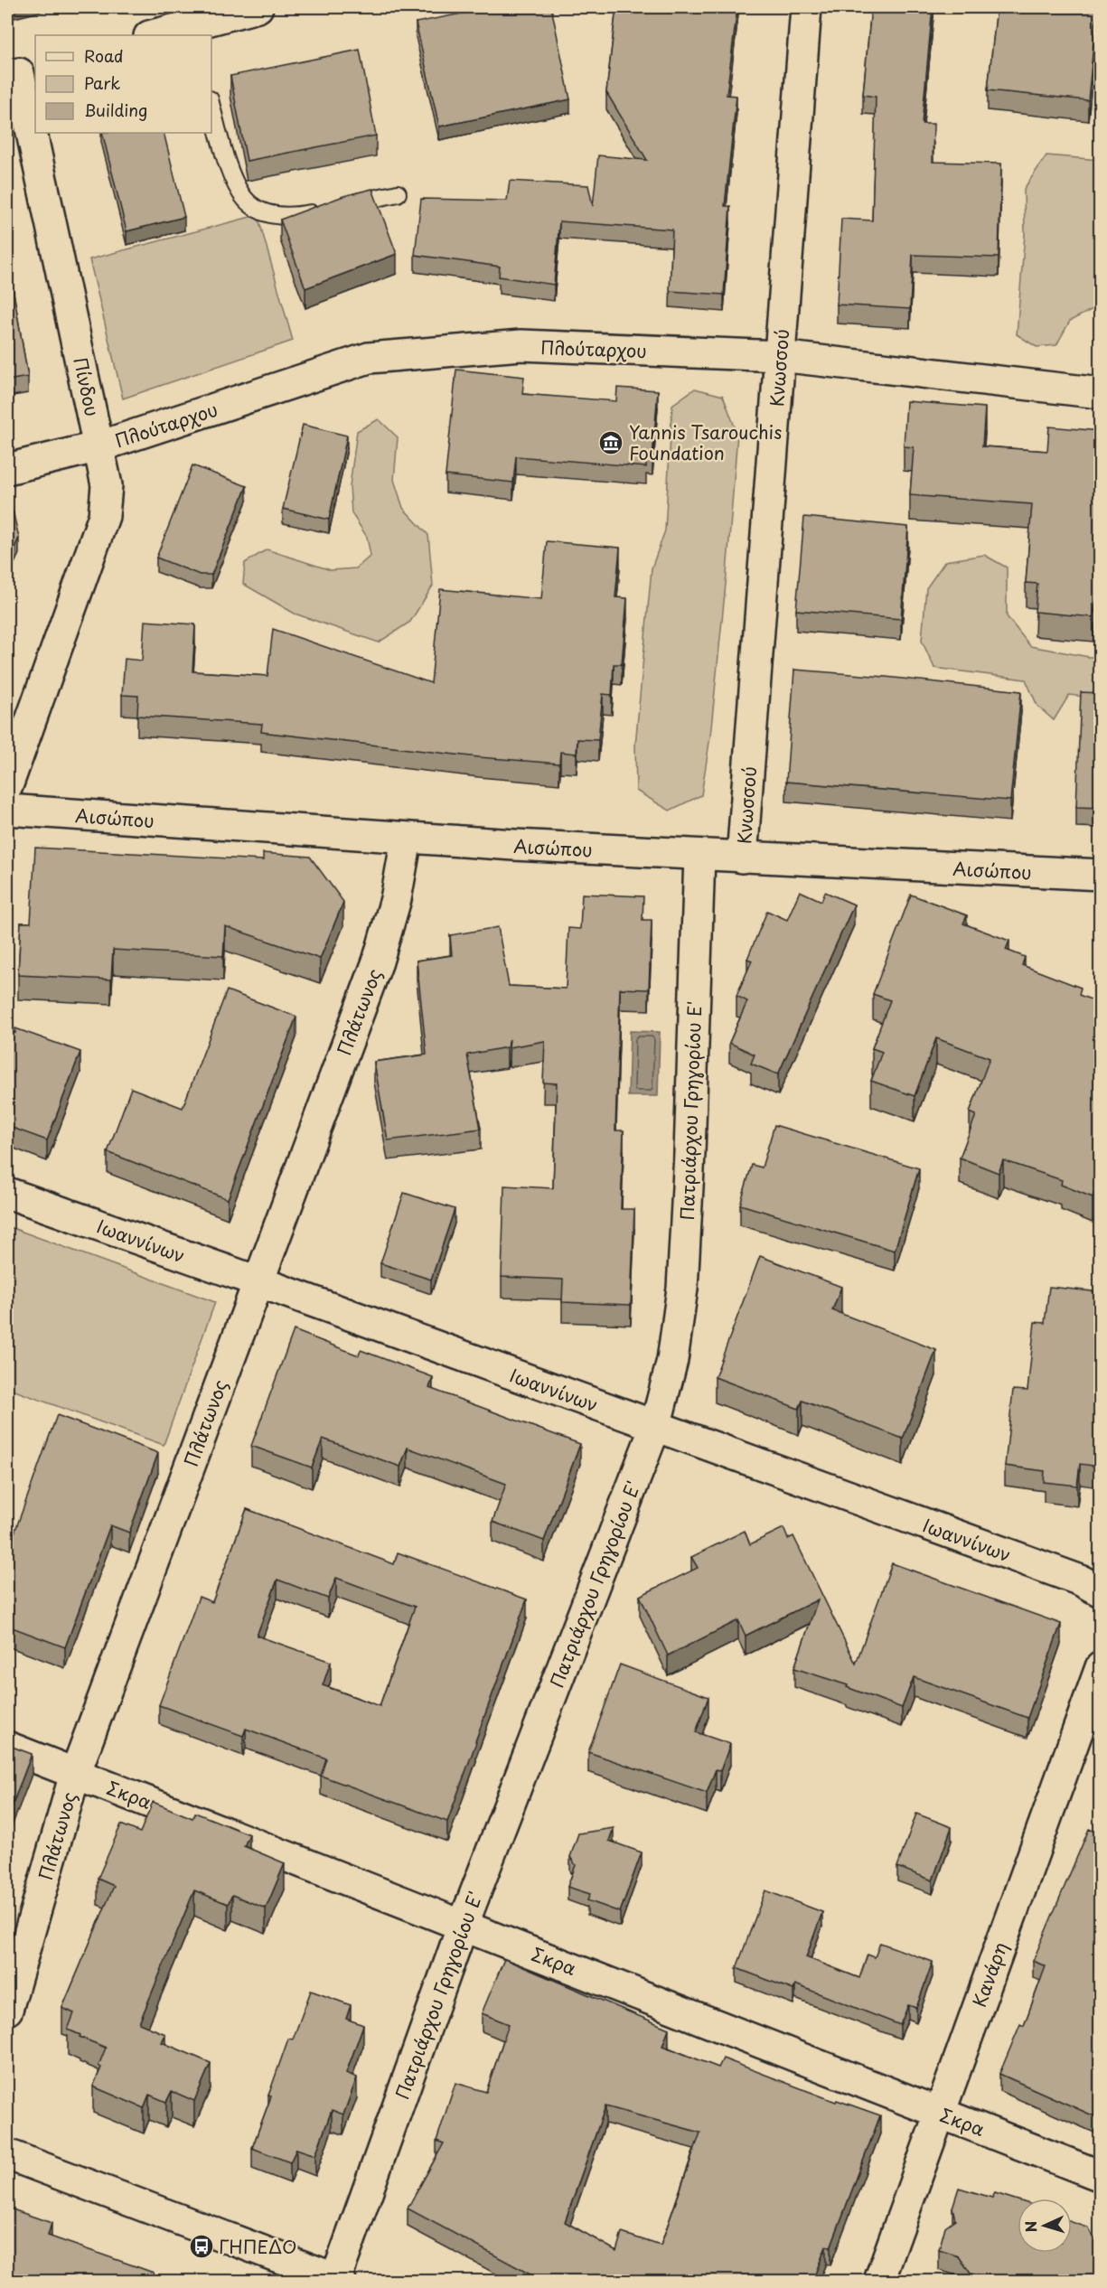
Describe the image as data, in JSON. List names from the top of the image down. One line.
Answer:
{"streets":{"street":["Πλούταρχου","Κνωσσού","Πίνδου","Αισώπου","Πλάτωνος","Πατριάρχου Γρηγορίου Ε'","Ιωαννίνων","Σκρα","Κανάρη"]},"crossings":[["Πλούταρχου","Κνωσσού"],["Πλούταρχου","Πίνδου"],["Κνωσσού","Αισώπου"],["Αισώπου","Πλάτωνος"],["Αισώπου","Πατριάρχου Γρηγορίου Ε'"],["Πλάτωνος","Ιωαννίνων"],["Πλάτωνος","Σκρα"],["Πατριάρχου Γρηγορίου Ε'","Ιωαννίνων"],["Πατριάρχου Γρηγορίου Ε'","Σκρα"],["Σκρα","Κανάρη"]],"places":{"museum":["Yannis Tsarouchis Foundation"],"bus stop":["ΓΗΠΕΔΟ"]},"legend":["Road","Park","Building"],"north":"left"}
